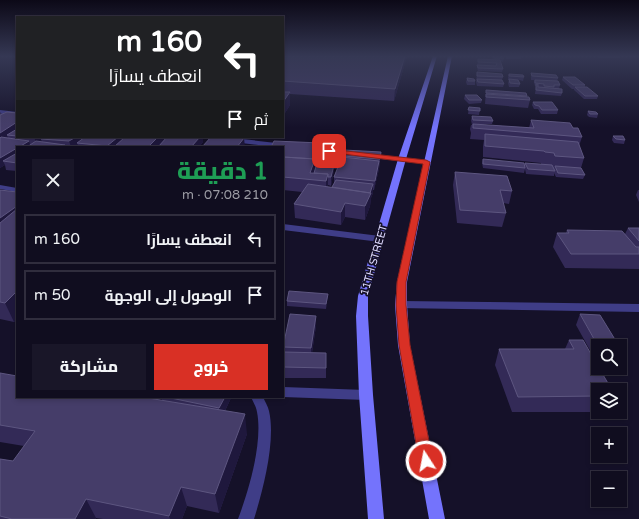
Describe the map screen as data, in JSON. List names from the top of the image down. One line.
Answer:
{"streets":{"street":["11TH STREET"]},"page":{"turn":["160 m","انعطف يسارًا"],"then":"ثم","heading":["1 دقيقة","210 m · 07:08"],"list":[{"name":"انعطف يسارًا","value":"160 m"},{"name":"الوصول إلى الوجهة","value":"50 m"}],"buttons":["خروج","مشاركة"],"map_buttons":["+","−"]}}
